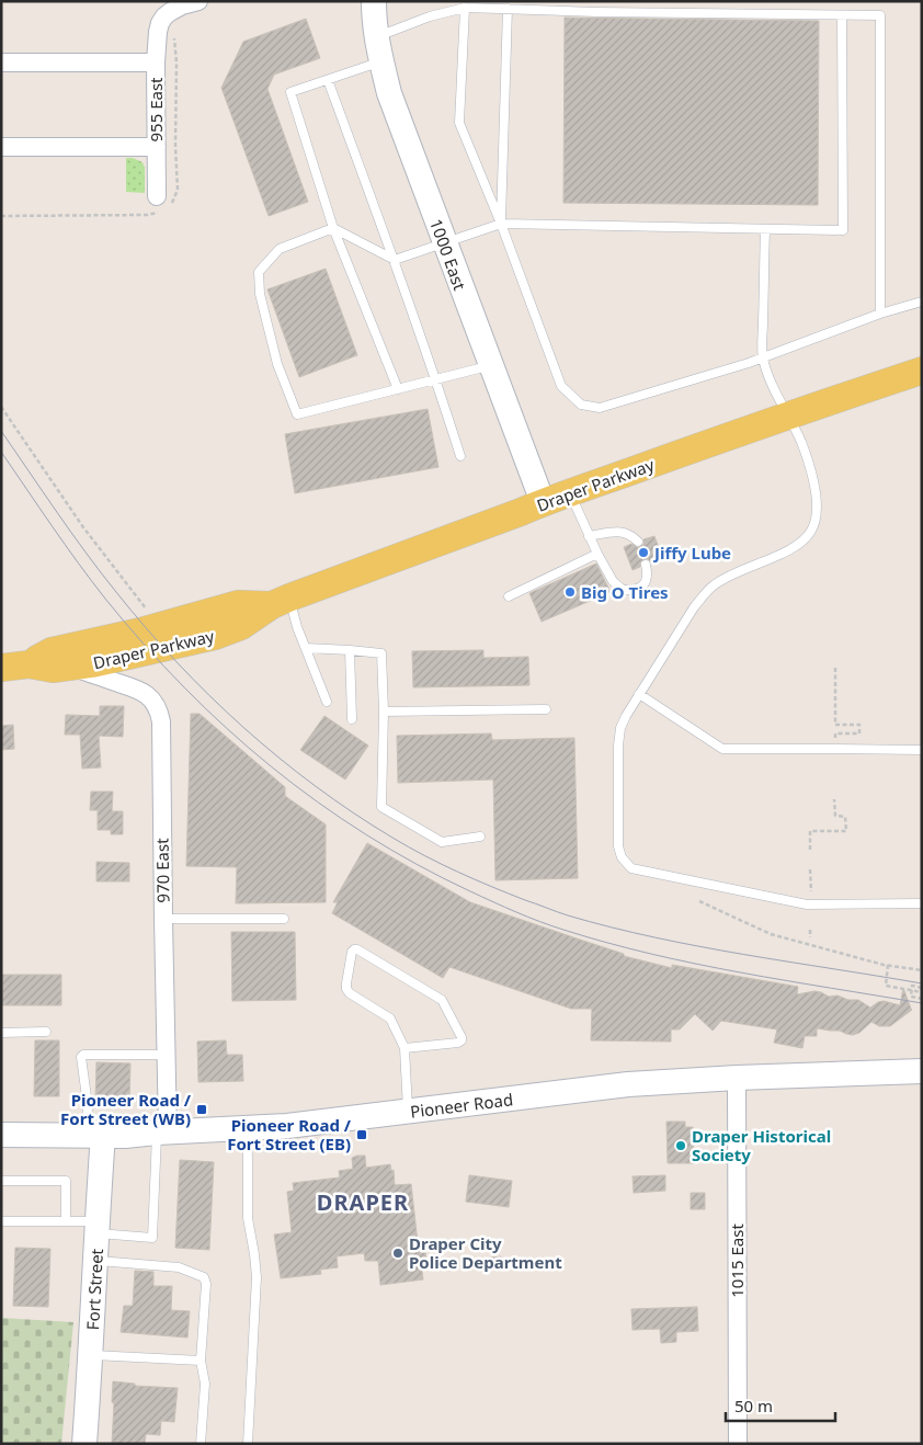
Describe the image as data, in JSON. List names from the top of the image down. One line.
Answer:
{"streets":{"main road":["Draper Parkway"],"street":["955 East","1000 East","970 East","Pioneer Road","1015 East","Fort Street"]},"crossings":[["1000 East","Draper Parkway"],["Draper Parkway","970 East"],["970 East","Pioneer Road"],["Pioneer Road","1015 East"],["Pioneer Road","Fort Street"]],"districts":["DRAPER"],"places":{"other":["Jiffy Lube","Big O Tires","Draper Historical Society","Draper City Police Department"],"transit":["Pioneer Road / Fort Street (WB)","Pioneer Road / Fort Street (EB)"]},"scale_bar":"50 m"}
